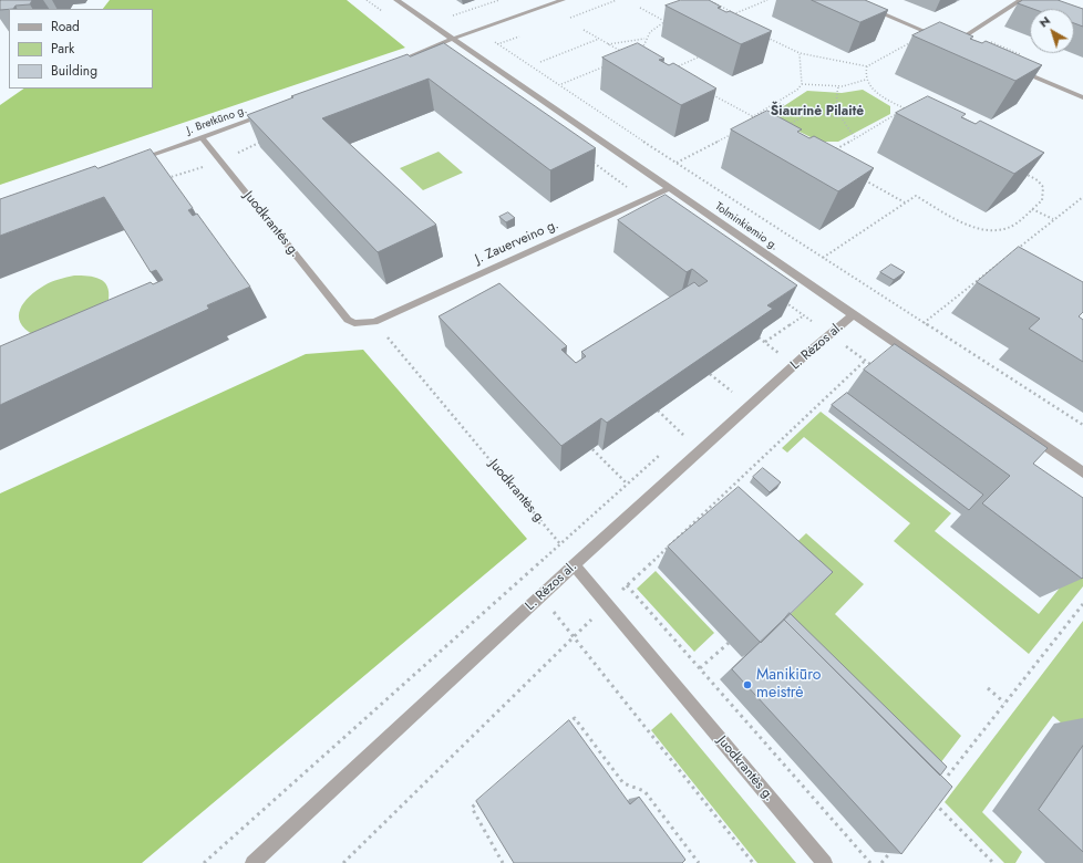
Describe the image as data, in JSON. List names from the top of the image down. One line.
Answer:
{"streets":{"street":["J. Bretkūno g.","Juodkrantės g.","Tolminkiemio g.","J. Zauerveino g.","L. Rėzos al."]},"crossings":[["J. Bretkūno g.","Juodkrantės g."],["Juodkrantės g.","J. Zauerveino g."],["Juodkrantės g.","L. Rėzos al."],["Tolminkiemio g.","J. Zauerveino g."],["Tolminkiemio g.","L. Rėzos al."]],"districts":["Šiaurinė Pilaitė"],"places":["Manikiūro meistrė"],"legend":["Road","Park","Building"],"north":"top left"}
